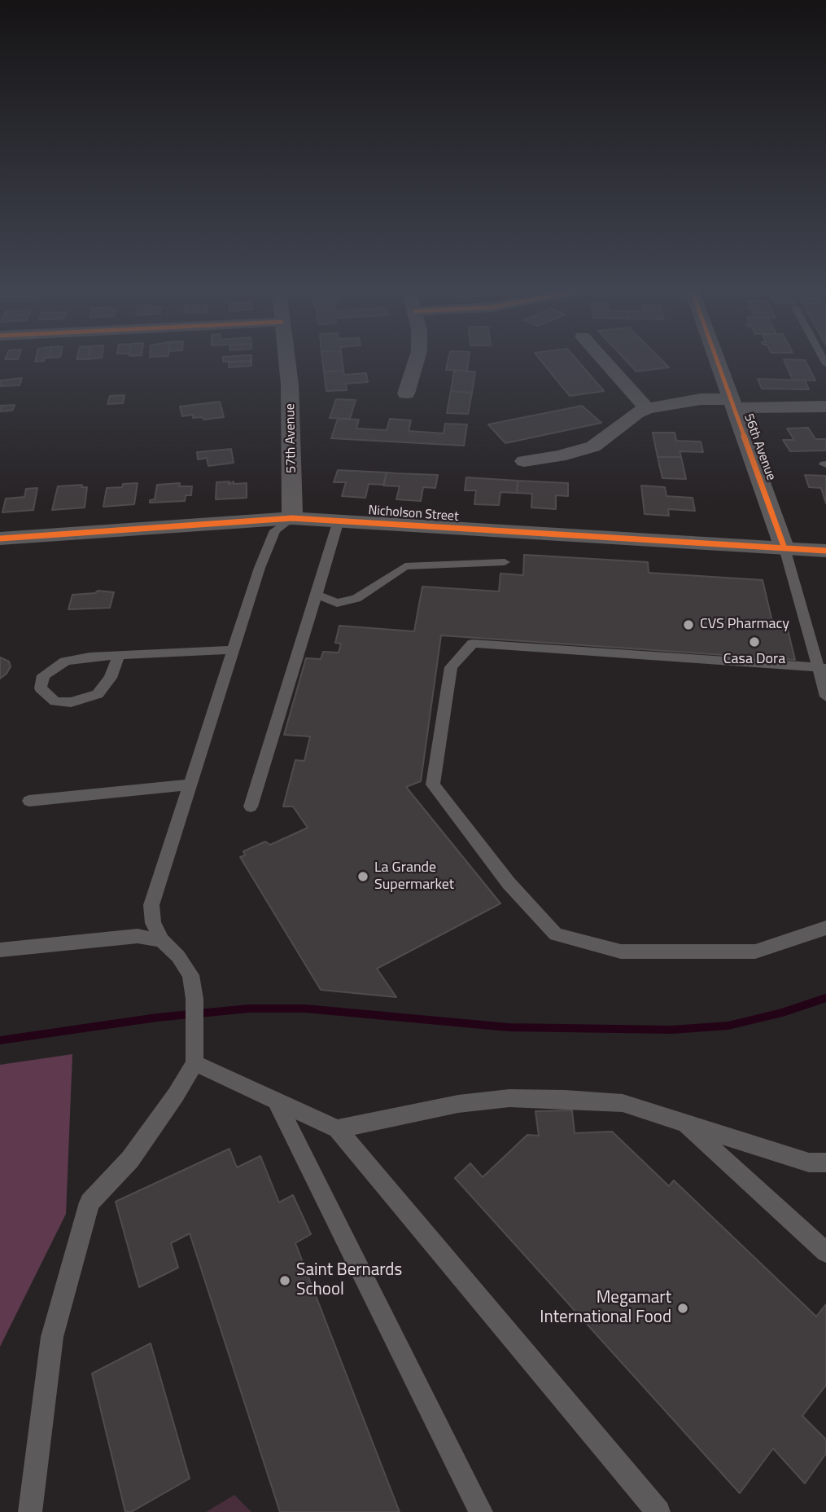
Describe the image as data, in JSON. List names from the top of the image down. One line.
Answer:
{"streets":{"street":["57th Avenue","56th Avenue","Nicholson Street"]},"crossings":[["57th Avenue","Nicholson Street"],["56th Avenue","Nicholson Street"]],"places":["CVS Pharmacy","Casa Dora","La Grande Supermarket","Saint Bernards School","Megamart International Food"]}
